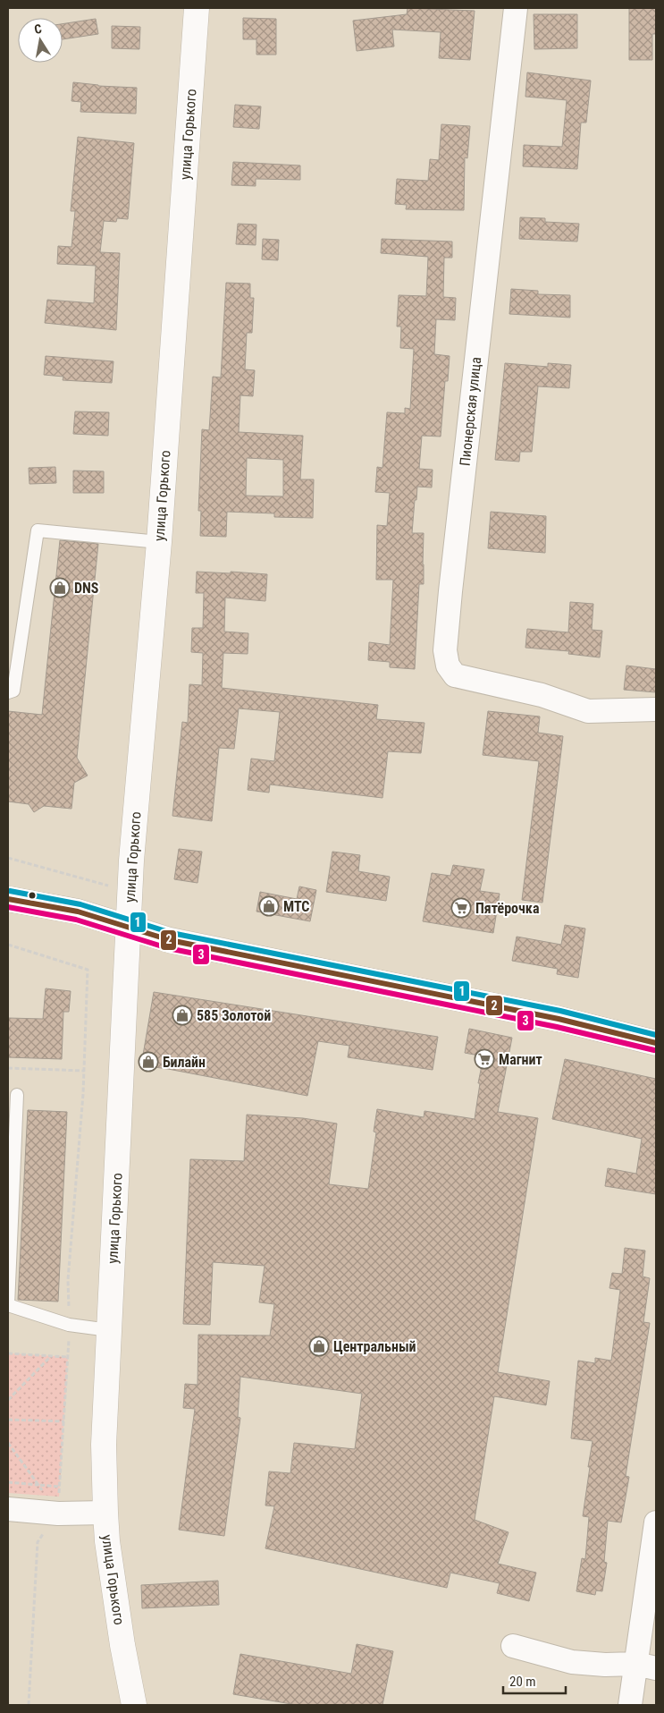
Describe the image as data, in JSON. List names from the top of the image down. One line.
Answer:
{"streets":{"street":["улица Горького","Пионерская улица"]},"places":{"shop":["DNS","МТС","585 Золотой","Билайн","Центральный"],"supermarket":["Пятёрочка","Магнит"]},"lines":["transit line 1","transit line 2","transit line 3"],"scale_bar":"20 m","north":"top"}
